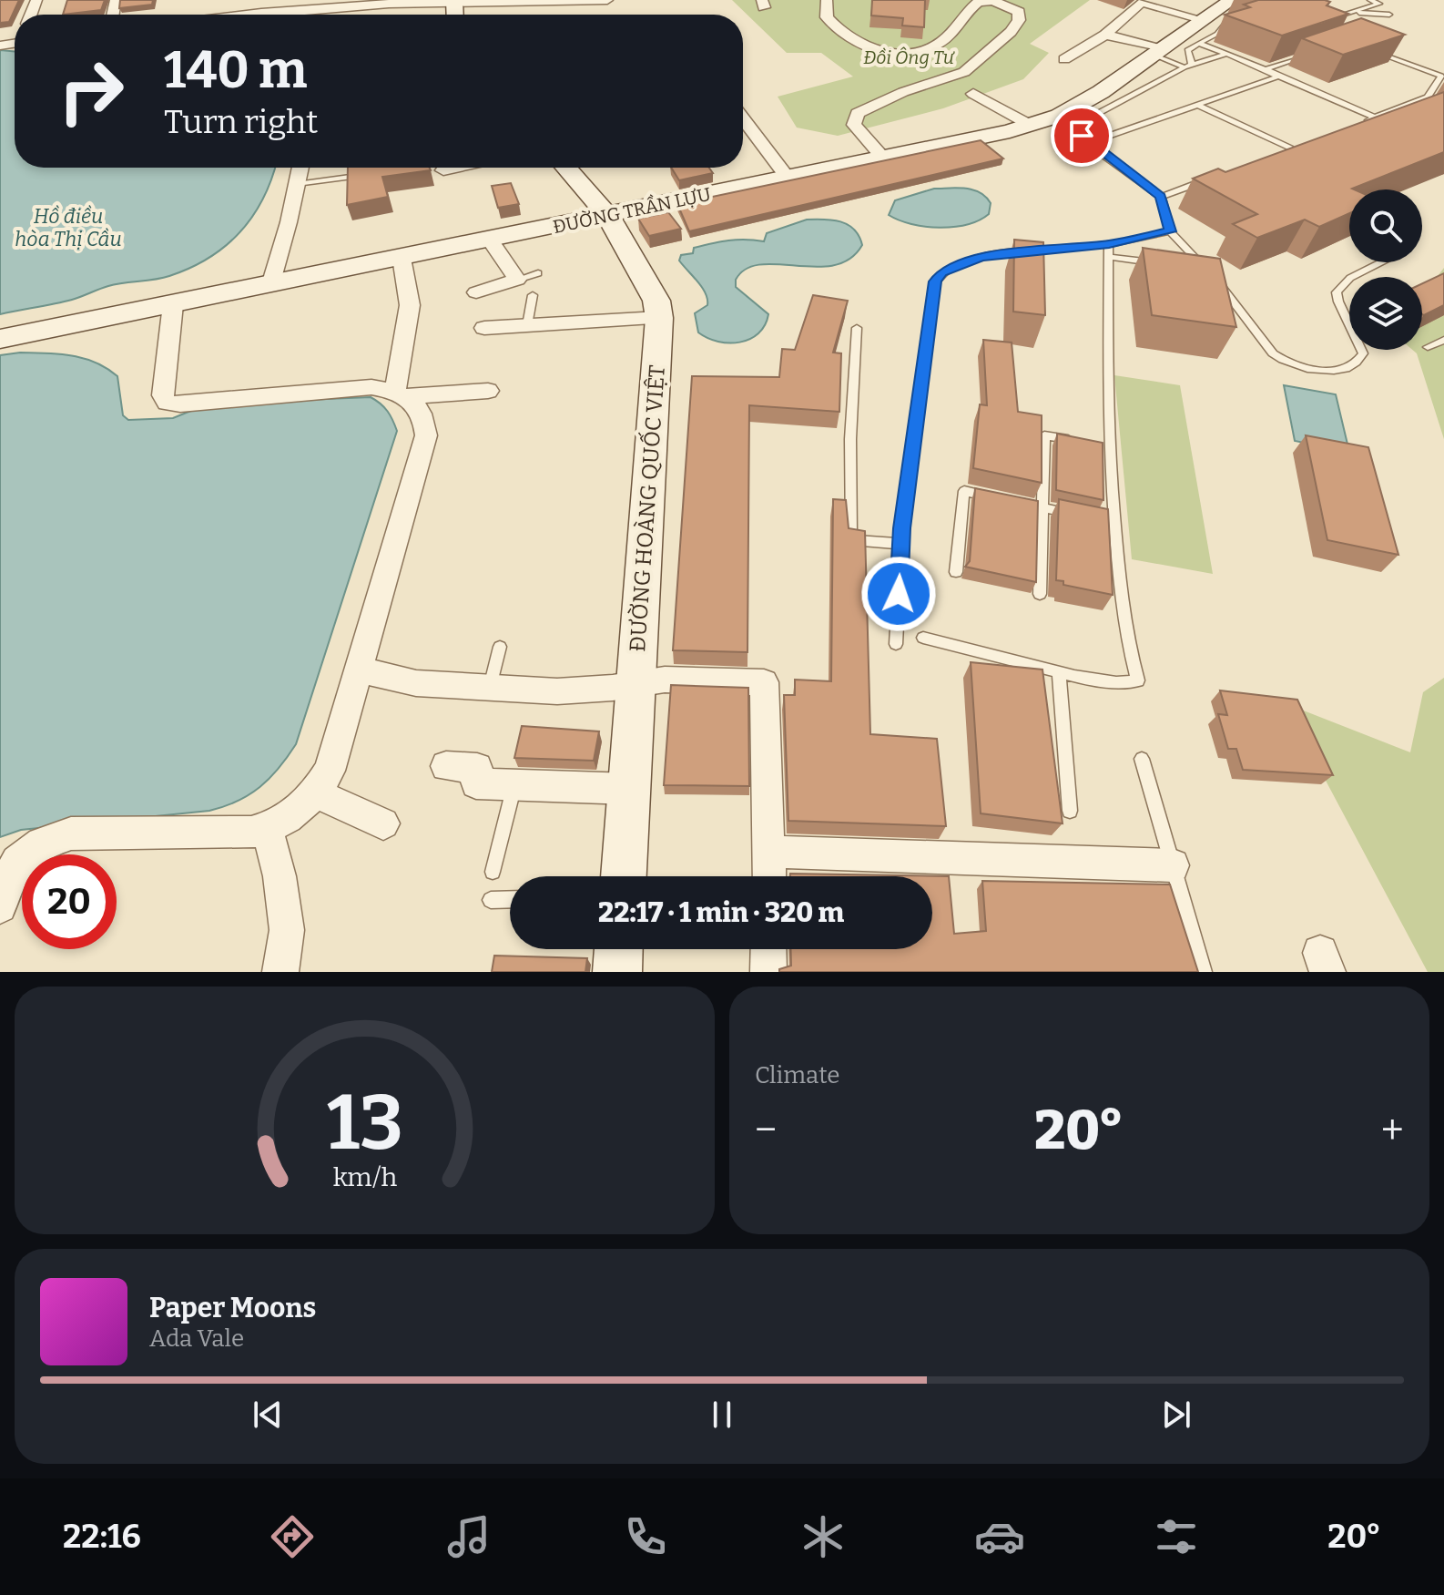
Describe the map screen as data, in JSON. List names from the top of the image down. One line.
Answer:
{"streets":{"main road":["ĐƯỜNG TRẦN LỰU","ĐƯỜNG HOÀNG QUỐC VIỆT"]},"crossings":[["ĐƯỜNG TRẦN LỰU","ĐƯỜNG HOÀNG QUỐC VIỆT"]],"water":["Hồ điều hòa Thị Cầu"],"parks":["Đồi Ông Tư"],"page":{"turn":["140 m","Turn right"],"limit":"20","trip":"22:17 · 1 min · 320 m","tile":"Climate","heat":["−","20°","+"],"song":["Paper Moons","Ada Vale"],"tabs":["22:16","20°"],"gauge":["13","km/h"]}}
